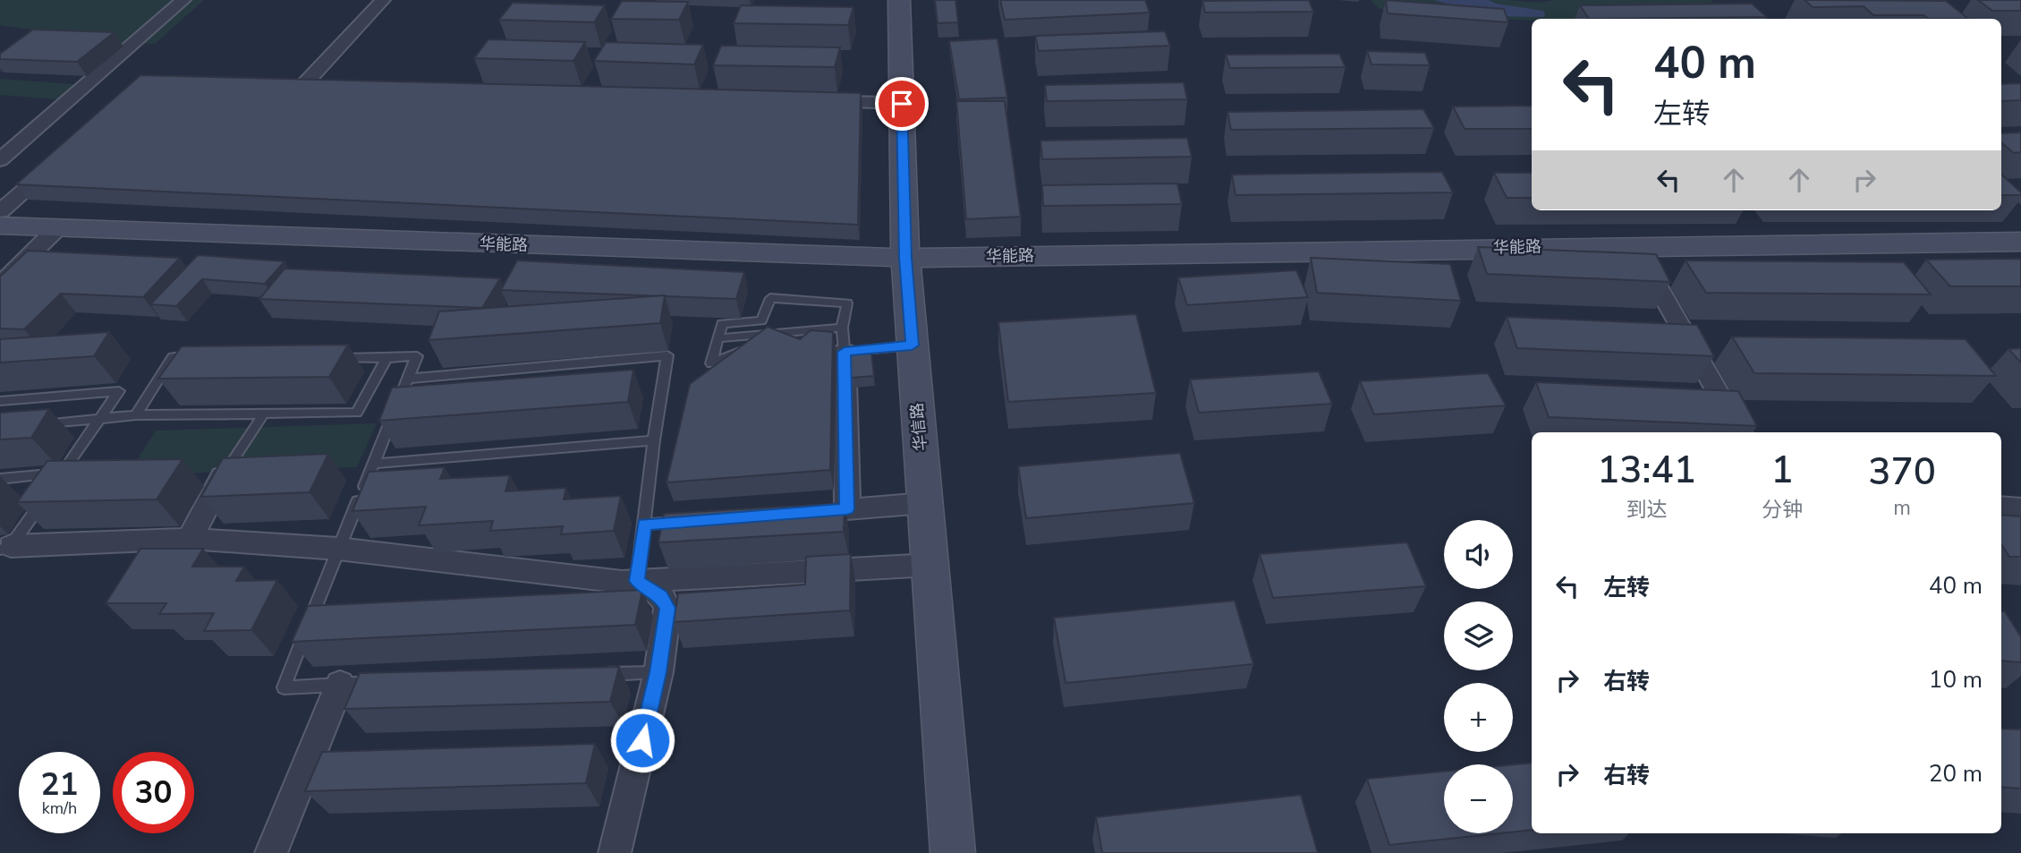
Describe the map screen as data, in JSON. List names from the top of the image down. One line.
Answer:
{"streets":{"street":["华能路","华信路"]},"crossings":[["华能路","华信路"]],"page":{"turn":["40 m","左转"],"eta":["13:41","到达","1","分钟","370","m"],"map_buttons":["+","−"],"list":[{"name":"左转","value":"40 m"},{"name":"右转","value":"10 m"},{"name":"右转","value":"20 m"}],"speed":"21 km/h","limit":"30"}}
